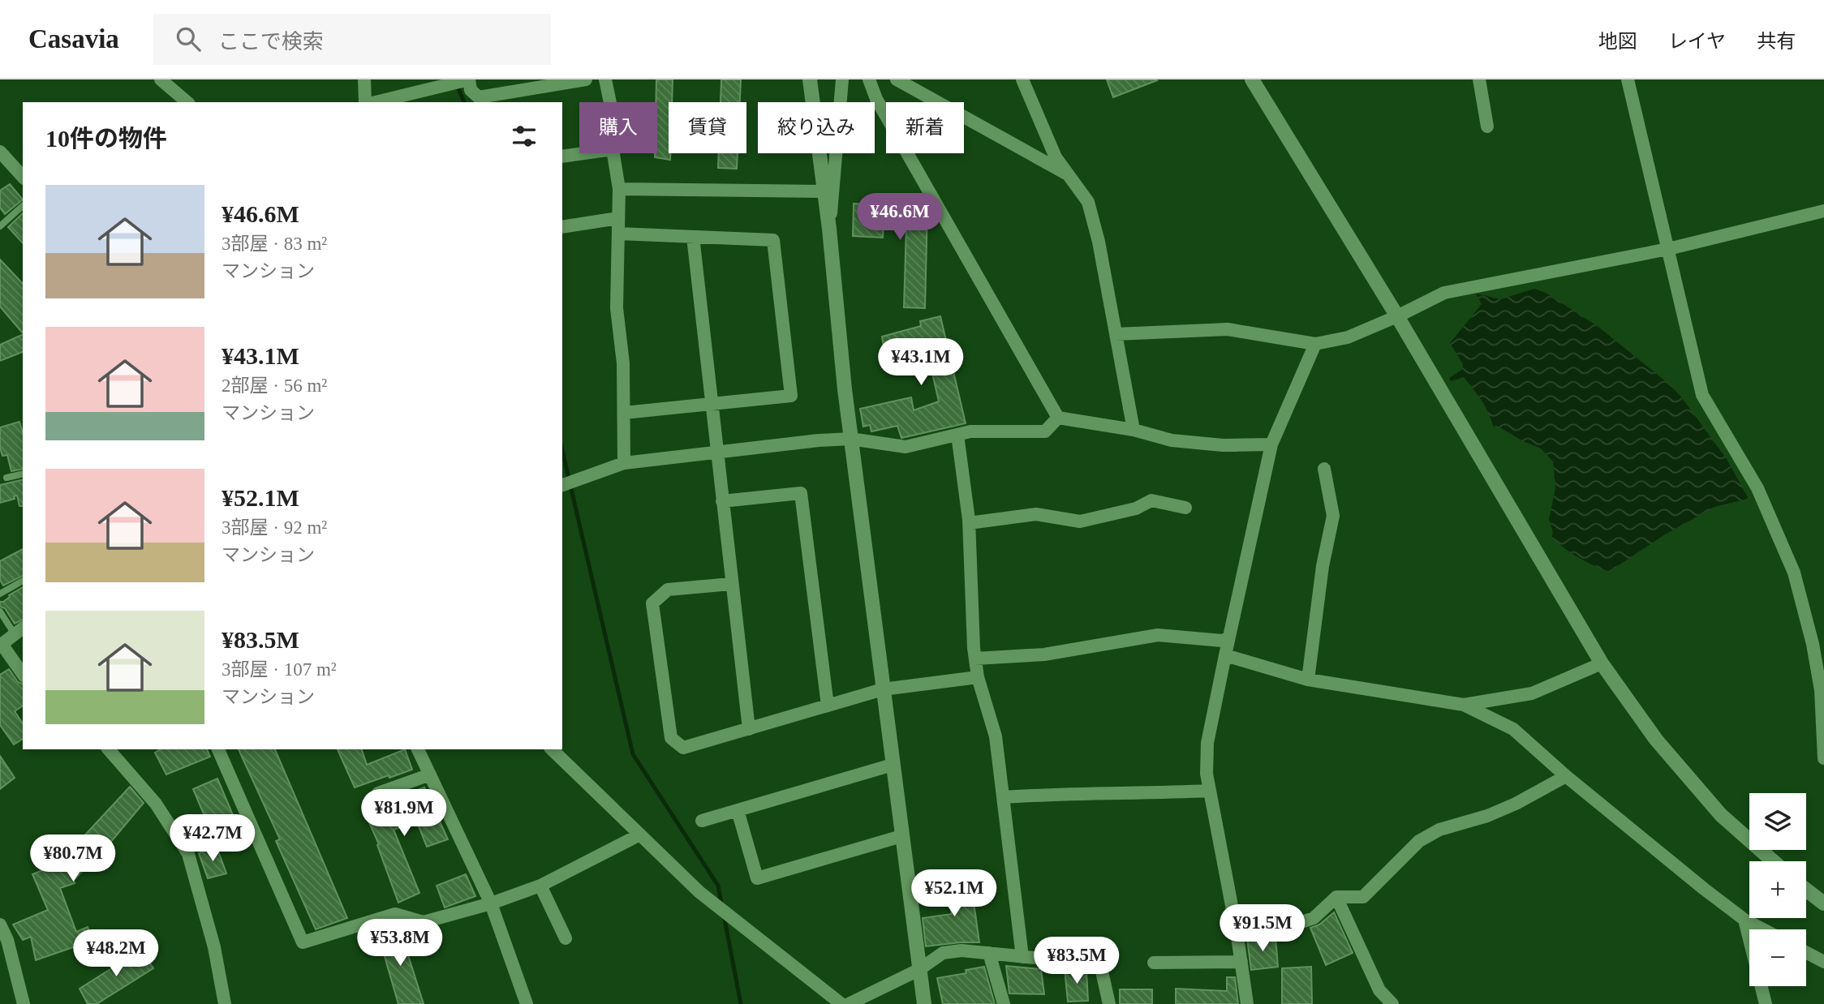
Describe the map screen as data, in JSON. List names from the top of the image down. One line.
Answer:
{"page":{"header":"Casavia","search":"ここで検索","nav":["地図","レイヤ","共有"],"chip":["購入","賃貸","絞り込み","新着"],"heading":"10件の物件","list":[{"name":"¥46.6M","note":"3部屋 · 83 m² · マンション"},{"name":"¥43.1M","note":"2部屋 · 56 m² · マンション"},{"name":"¥52.1M","note":"3部屋 · 92 m² · マンション"},{"name":"¥83.5M","note":"3部屋 · 107 m² · マンション"}],"price":["¥46.6M","¥43.1M","¥81.9M","¥42.7M","¥80.7M","¥52.1M","¥91.5M","¥53.8M","¥48.2M","¥83.5M"],"map_buttons":["+","−"]}}
